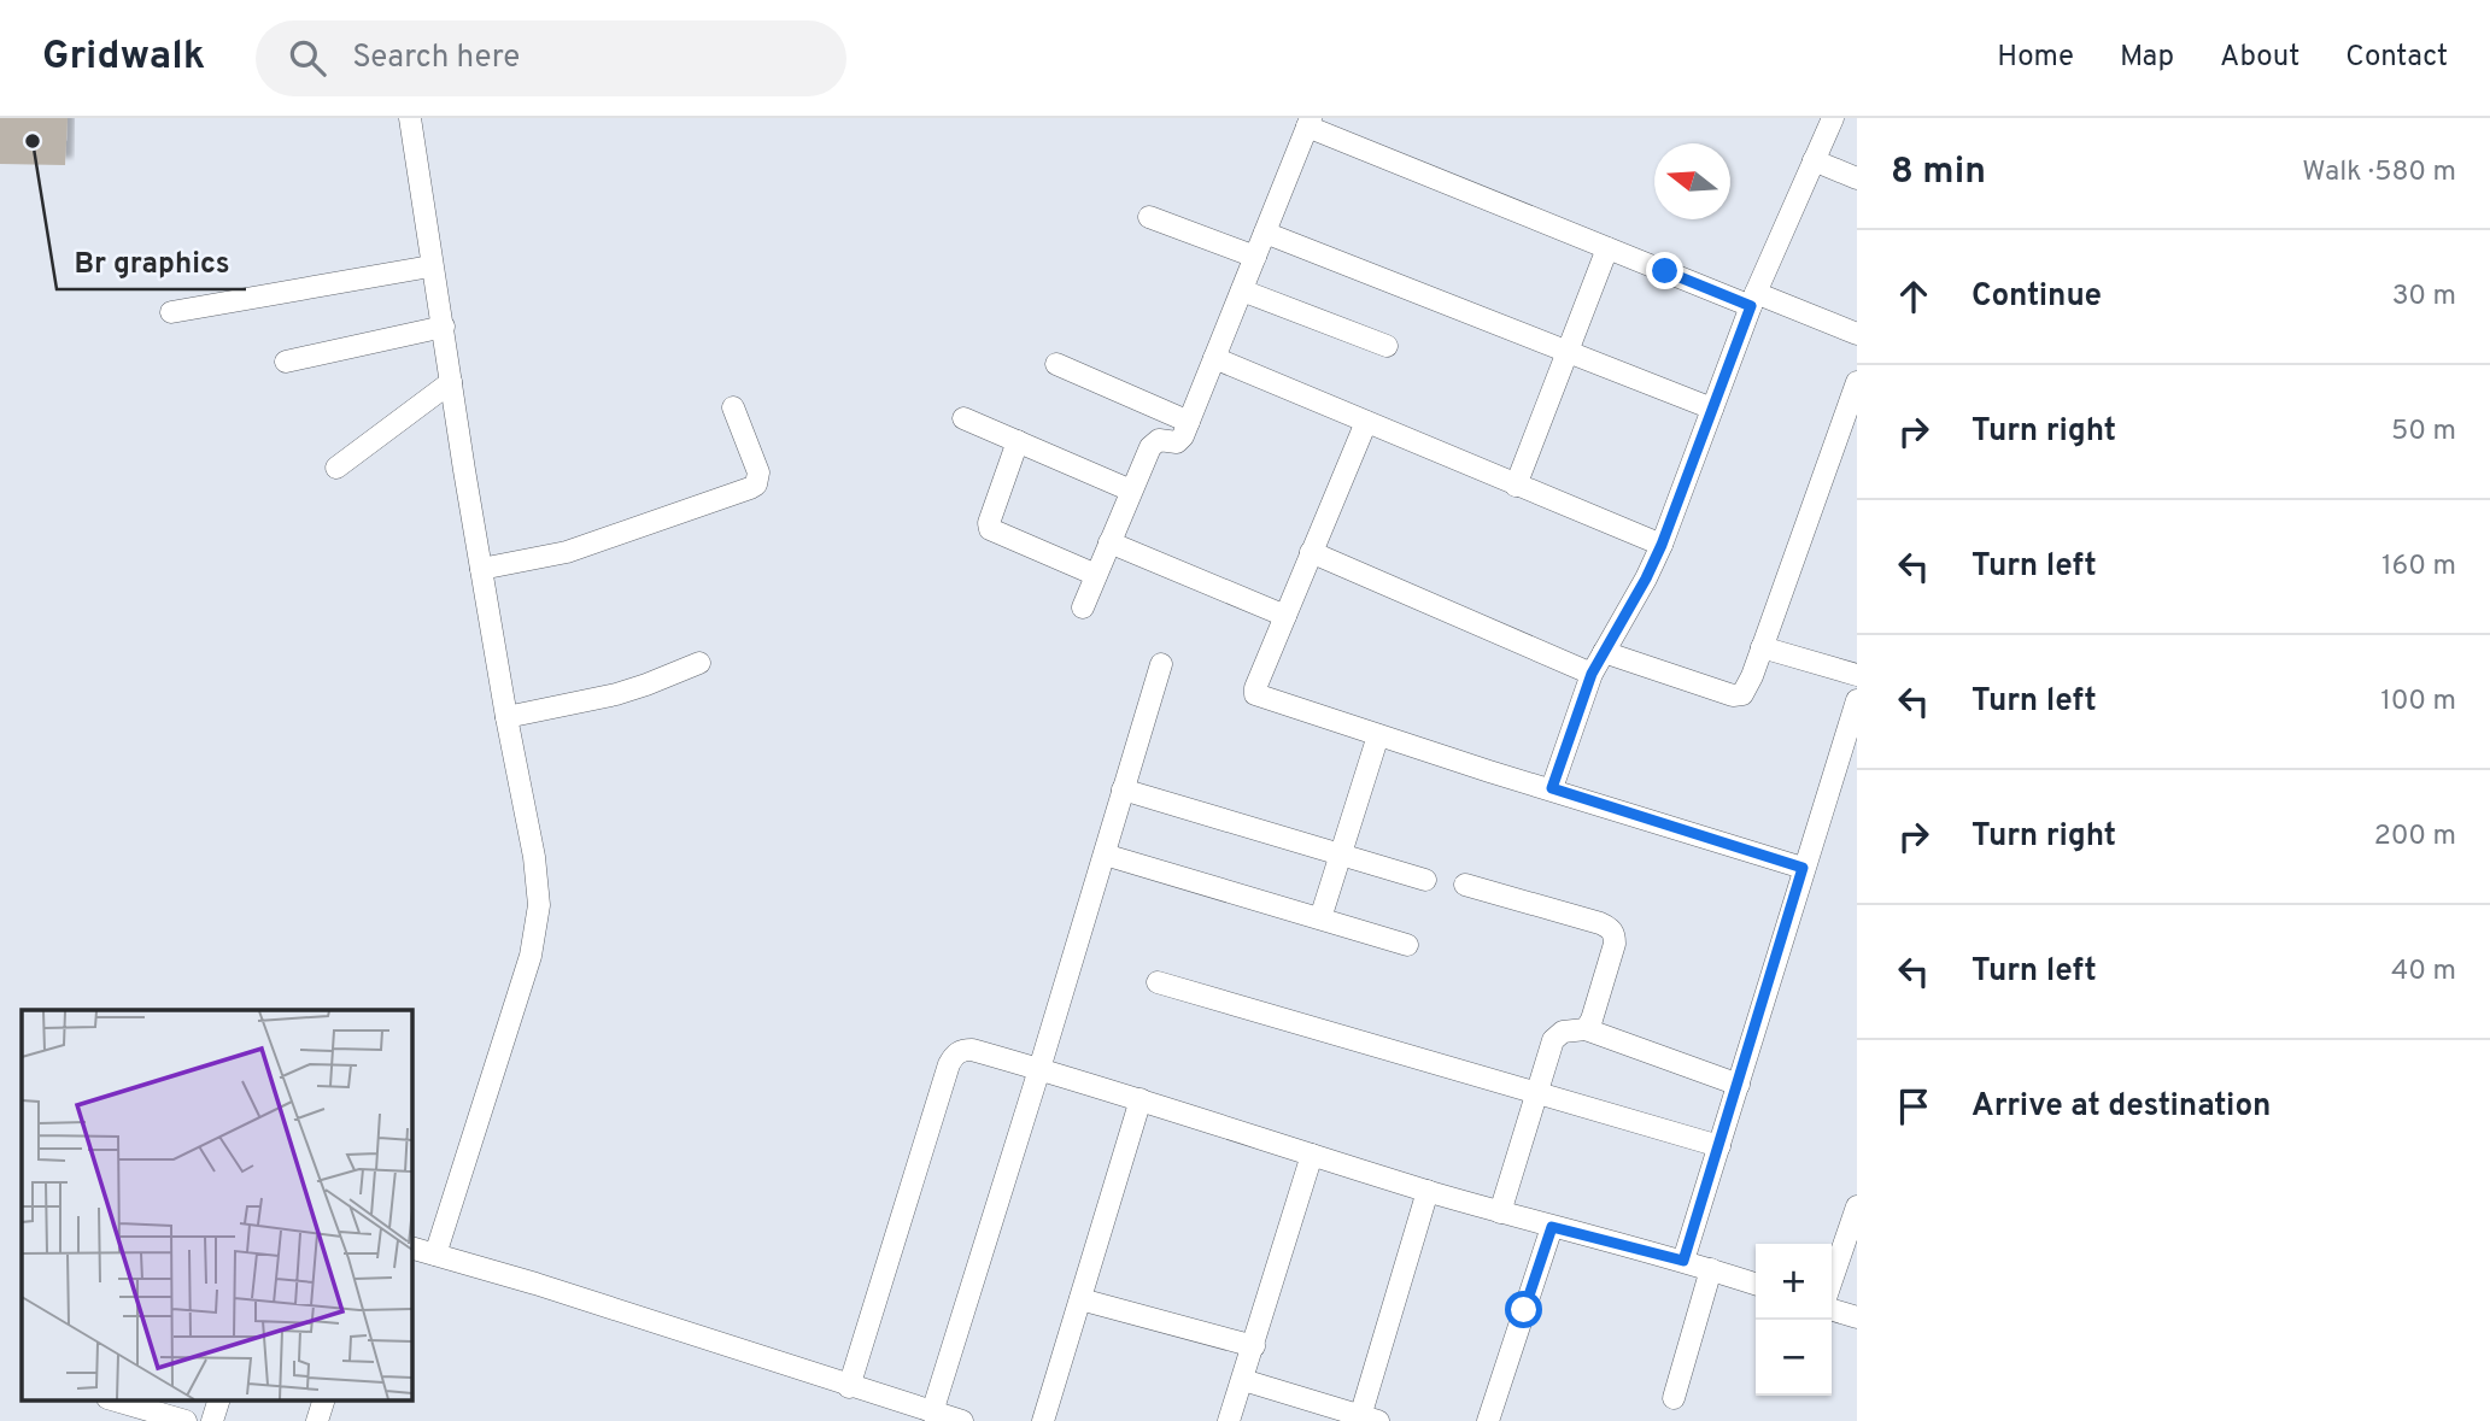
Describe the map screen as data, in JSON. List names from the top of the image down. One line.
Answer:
{"places":["Br graphics"],"north":"left","page":{"header":"Gridwalk","search":"Search here","nav":["Home","Map","About","Contact"],"heading":["8 min","Walk · 580 m"],"list":[["Continue","30 m"],["Turn right","50 m"],["Turn left","160 m"],["Turn left","100 m"],["Turn right","200 m"],["Turn left","40 m"],"Arrive at destination"],"map_buttons":["+","−"]}}
